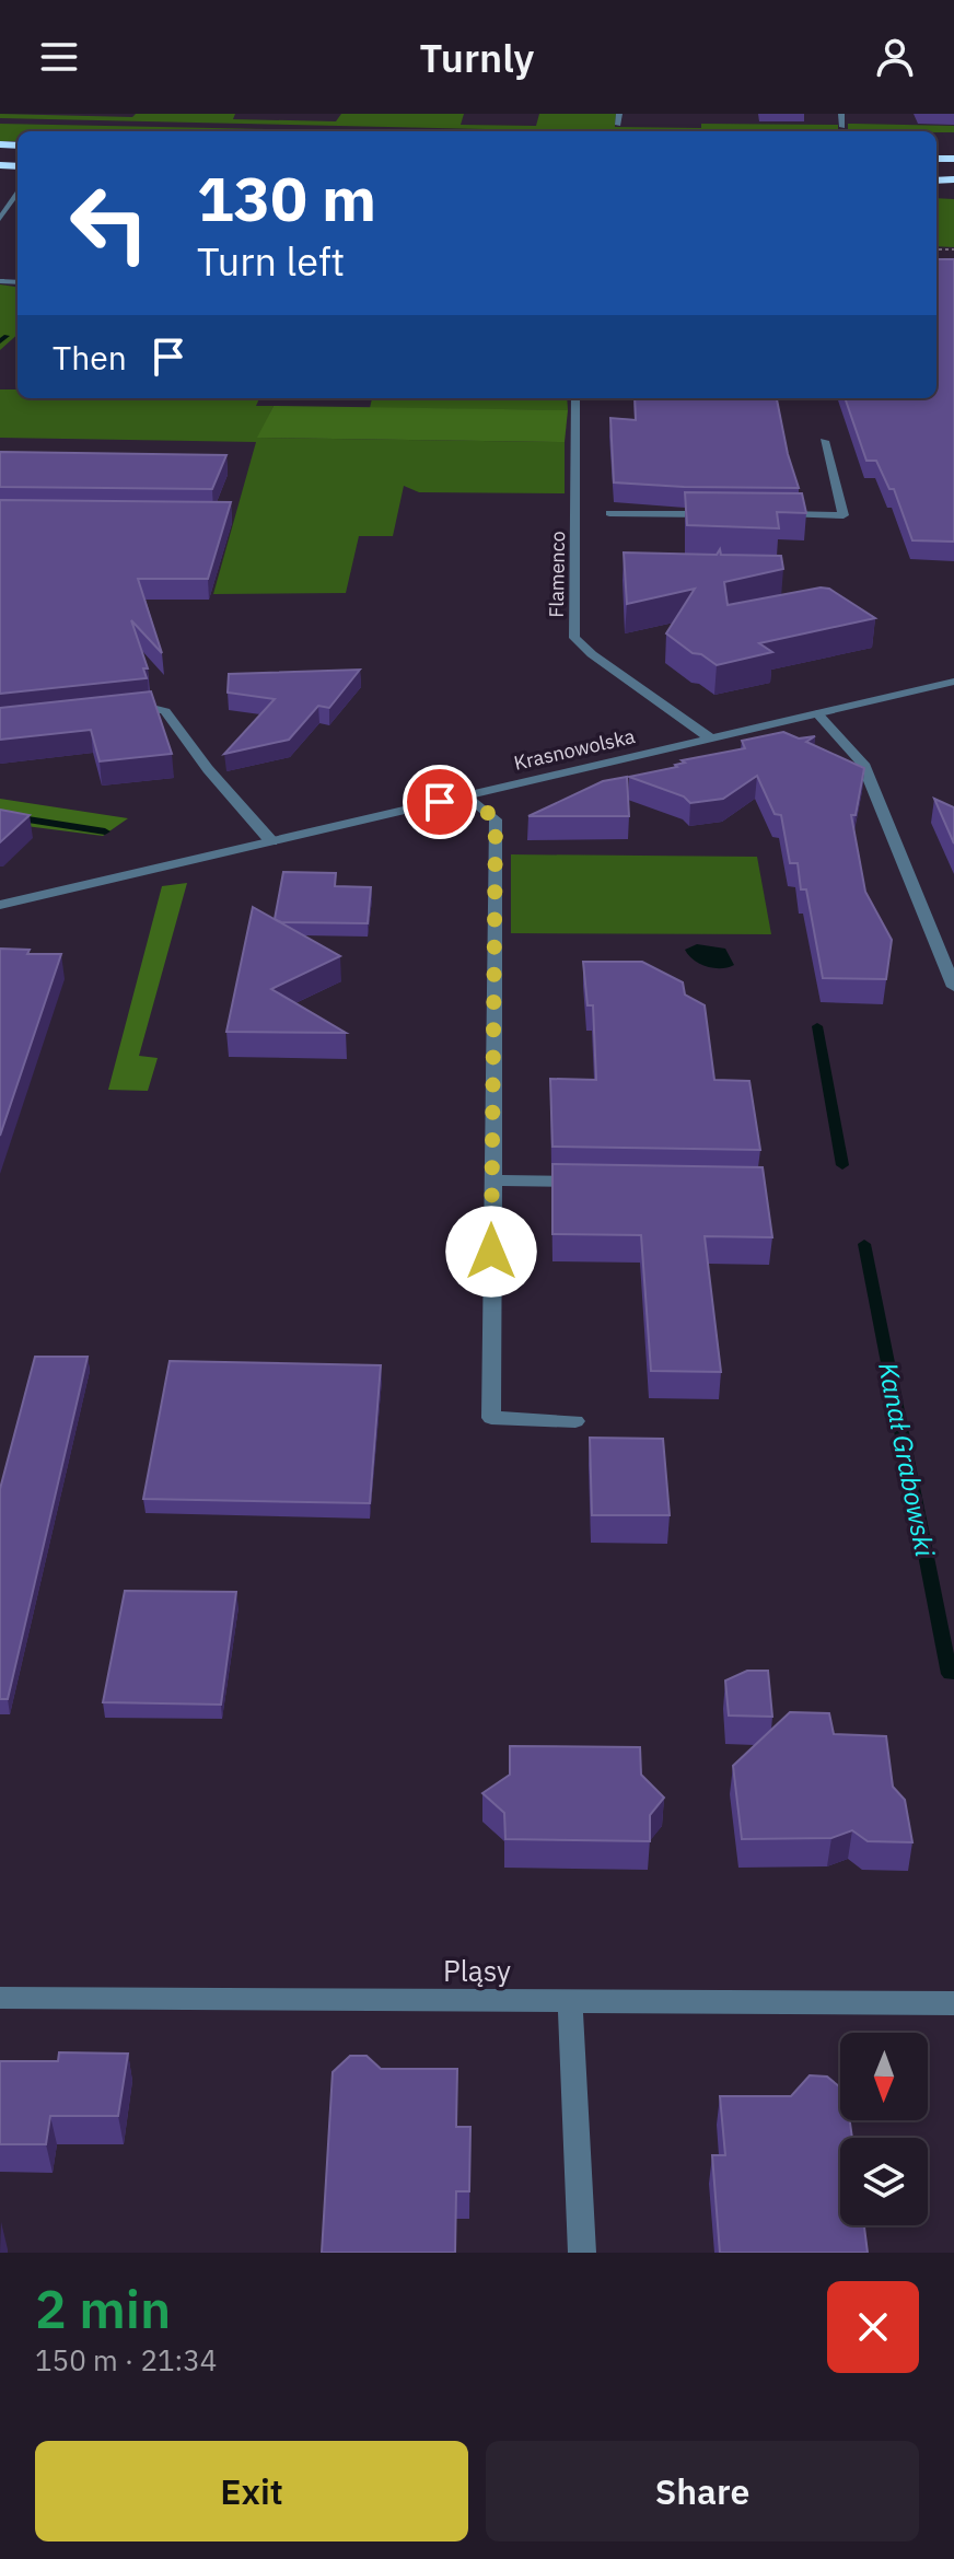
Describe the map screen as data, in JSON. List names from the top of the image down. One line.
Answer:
{"streets":{"street":["Flamenco","Krasnowolska","Pląsy"]},"crossings":[["Flamenco","Krasnowolska"]],"water":["Kanał Grabowski"],"north":"bottom","page":{"header":"Turnly","turn":["130 m","Turn left"],"then":"Then","heading":["2 min","150 m · 21:34"],"buttons":["Exit","Share"]}}
